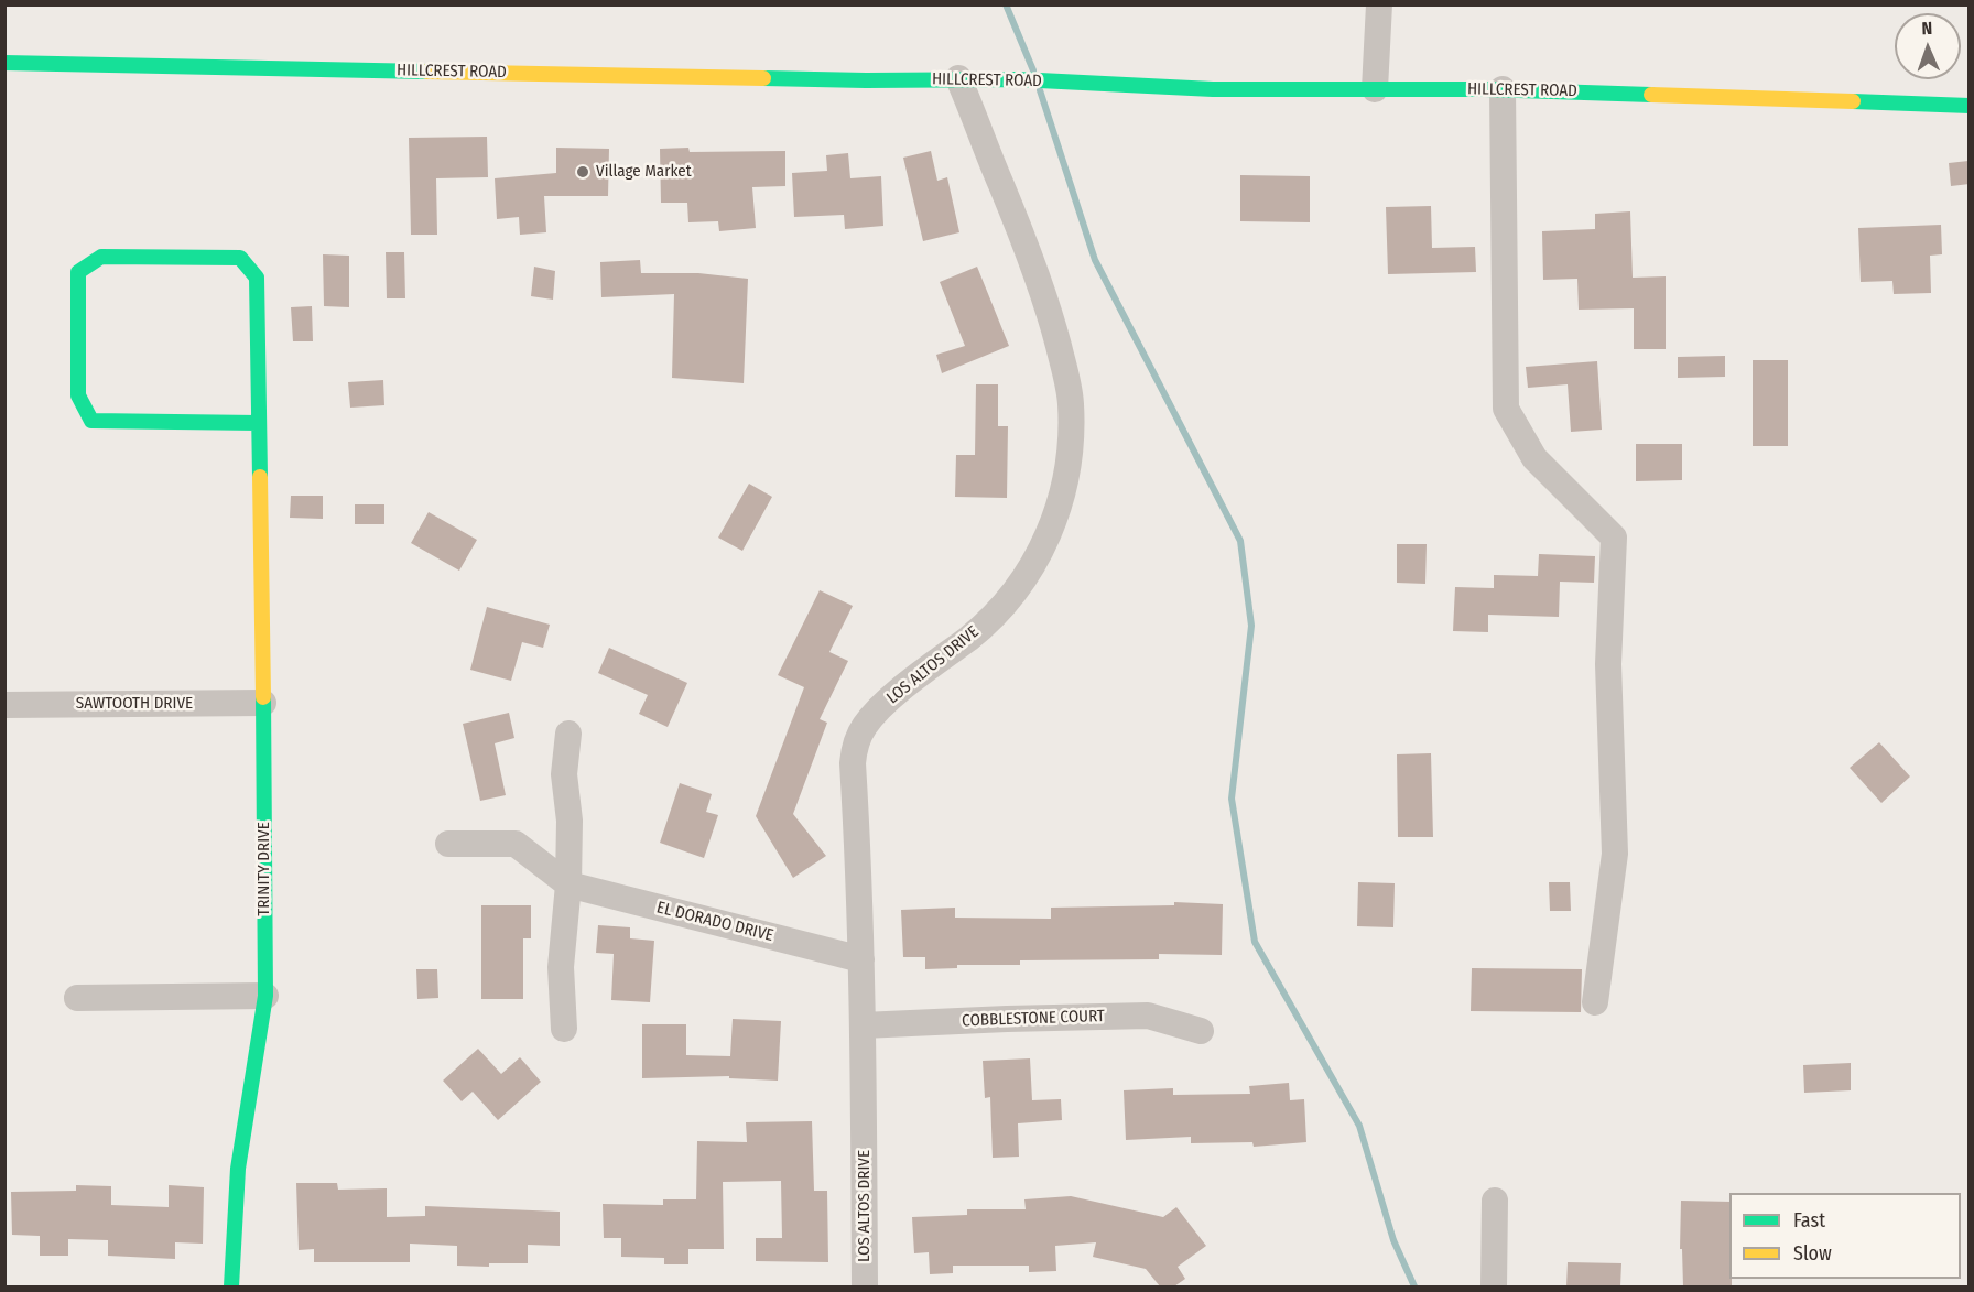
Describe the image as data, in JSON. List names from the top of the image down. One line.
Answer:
{"streets":{"street":["HILLCREST ROAD","LOS ALTOS DRIVE","SAWTOOTH DRIVE","TRINITY DRIVE","EL DORADO DRIVE","COBBLESTONE COURT"]},"crossings":[["HILLCREST ROAD","LOS ALTOS DRIVE"],["LOS ALTOS DRIVE","EL DORADO DRIVE"],["LOS ALTOS DRIVE","COBBLESTONE COURT"],["SAWTOOTH DRIVE","TRINITY DRIVE"]],"places":["Village Market"],"legend":["Fast","Slow"],"north":"top"}
